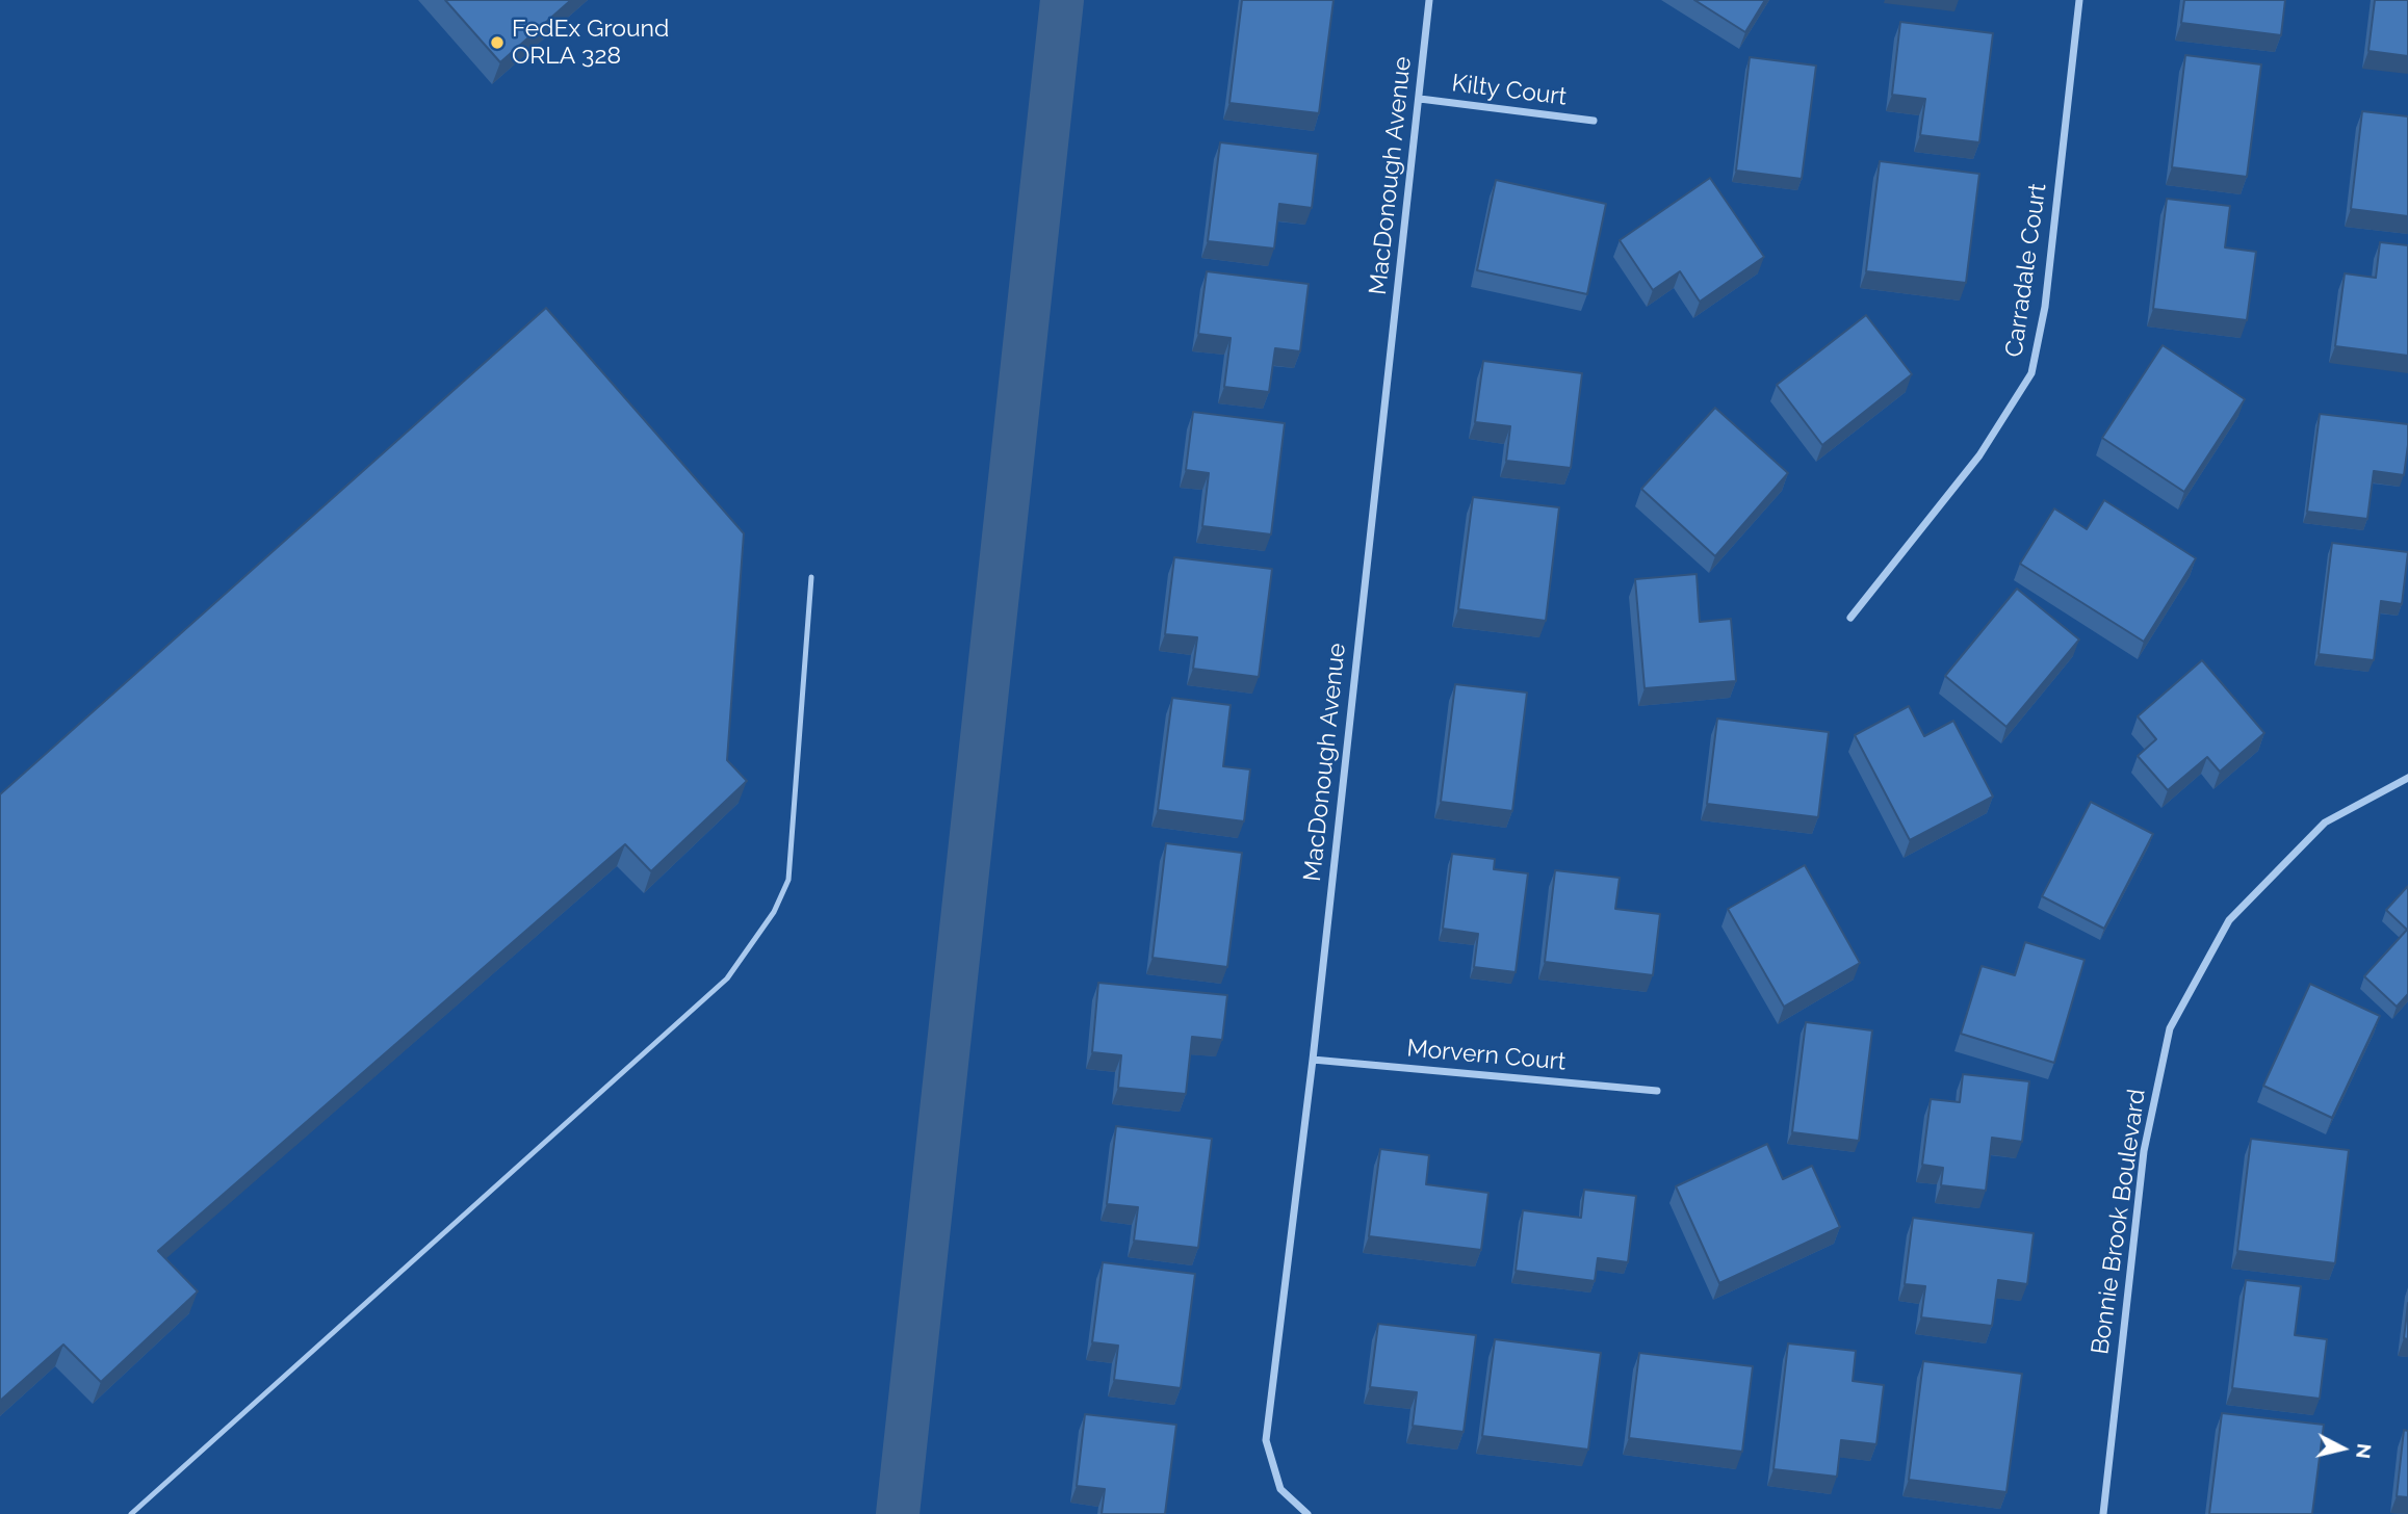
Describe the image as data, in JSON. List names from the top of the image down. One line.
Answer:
{"streets":{"street":["Kilty Court","MacDonough Avenue","Carradale Court","Morvern Court","Bonnie Brook Boulevard"]},"crossings":[["Kilty Court","MacDonough Avenue"],["MacDonough Avenue","Morvern Court"]],"places":["FedEx Ground ORLA 328"],"north":"right"}
